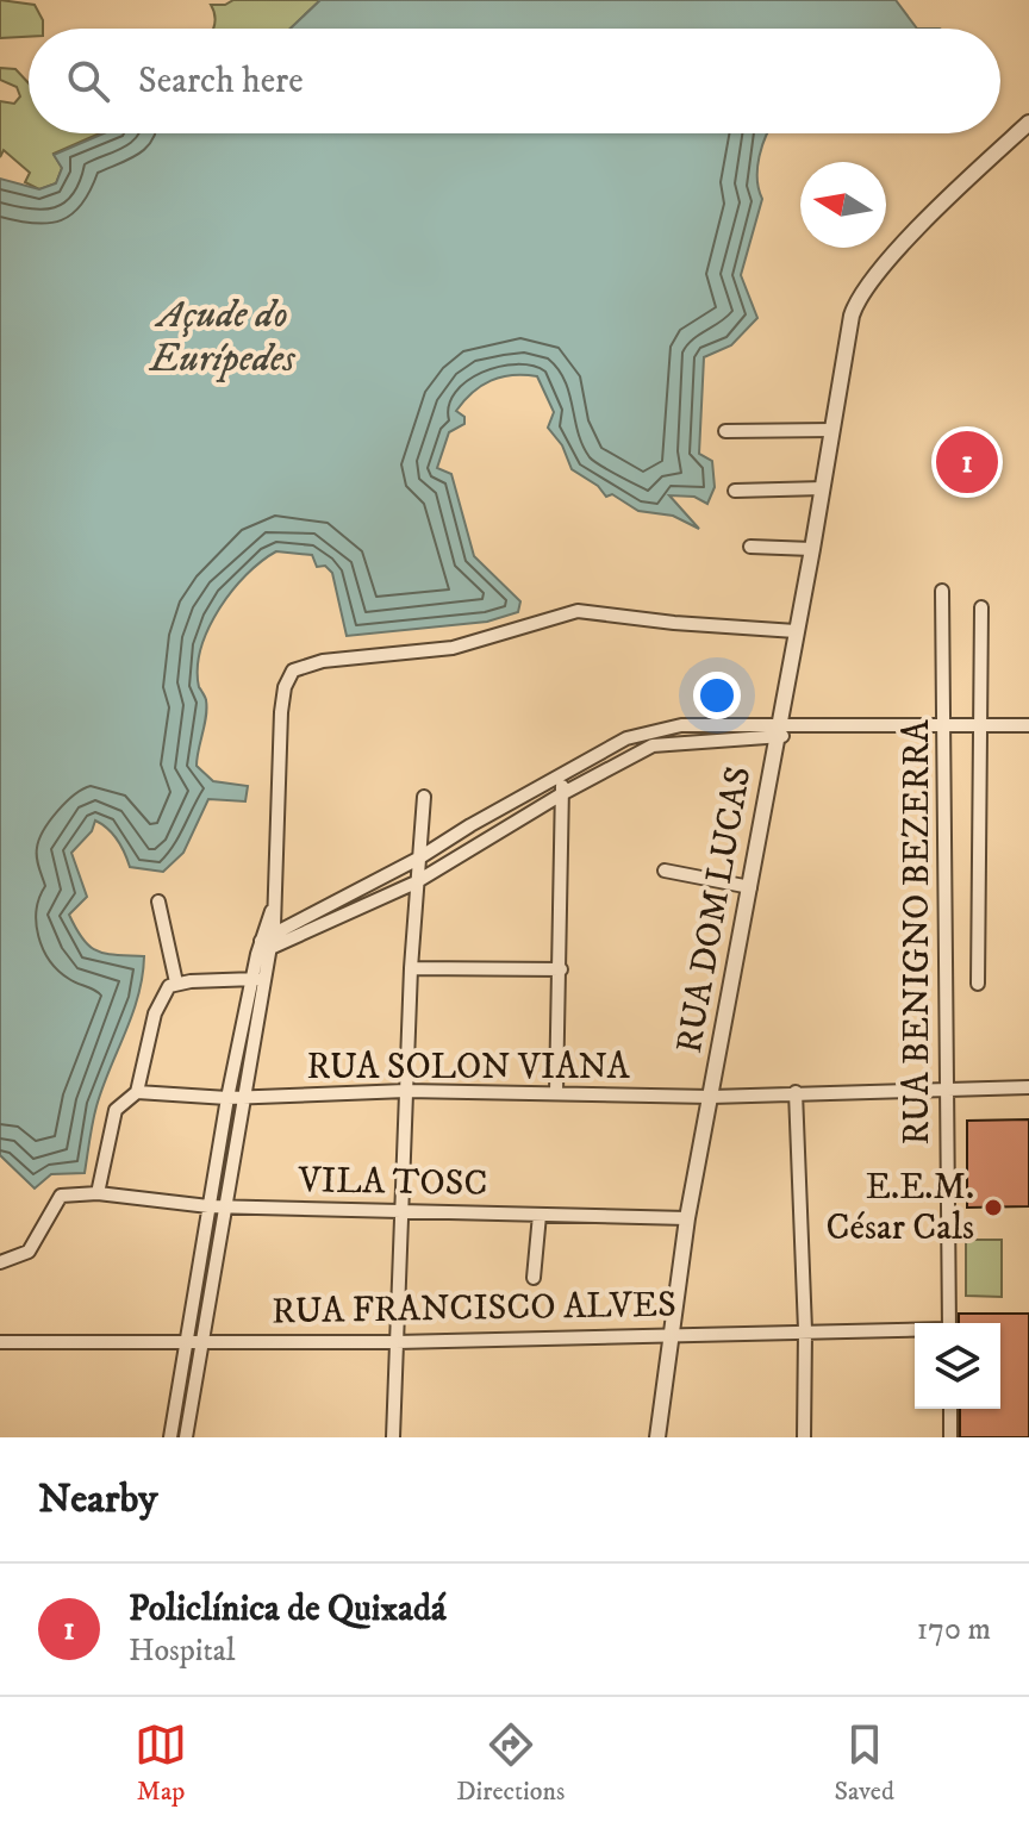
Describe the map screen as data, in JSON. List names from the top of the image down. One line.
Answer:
{"streets":{"street":["RUA DOM LUCAS","RUA BENIGNO BEZERRA","RUA SOLON VIANA","VILA TOSC","RUA FRANCISCO ALVES"]},"crossings":[["RUA DOM LUCAS","RUA SOLON VIANA"],["RUA DOM LUCAS","VILA TOSC"],["RUA DOM LUCAS","RUA FRANCISCO ALVES"],["RUA BENIGNO BEZERRA","RUA SOLON VIANA"]],"water":["Açude do Eurípedes"],"places":["E.E.M. César Cals"],"north":"left","page":{"search":"Search here","pins":"1","heading":"Nearby","list":[{"mark":"1","name":"Policlínica de Quixadá","note":"Hospital","value":"170 m"}],"nav":["Map","Directions","Saved"]}}
